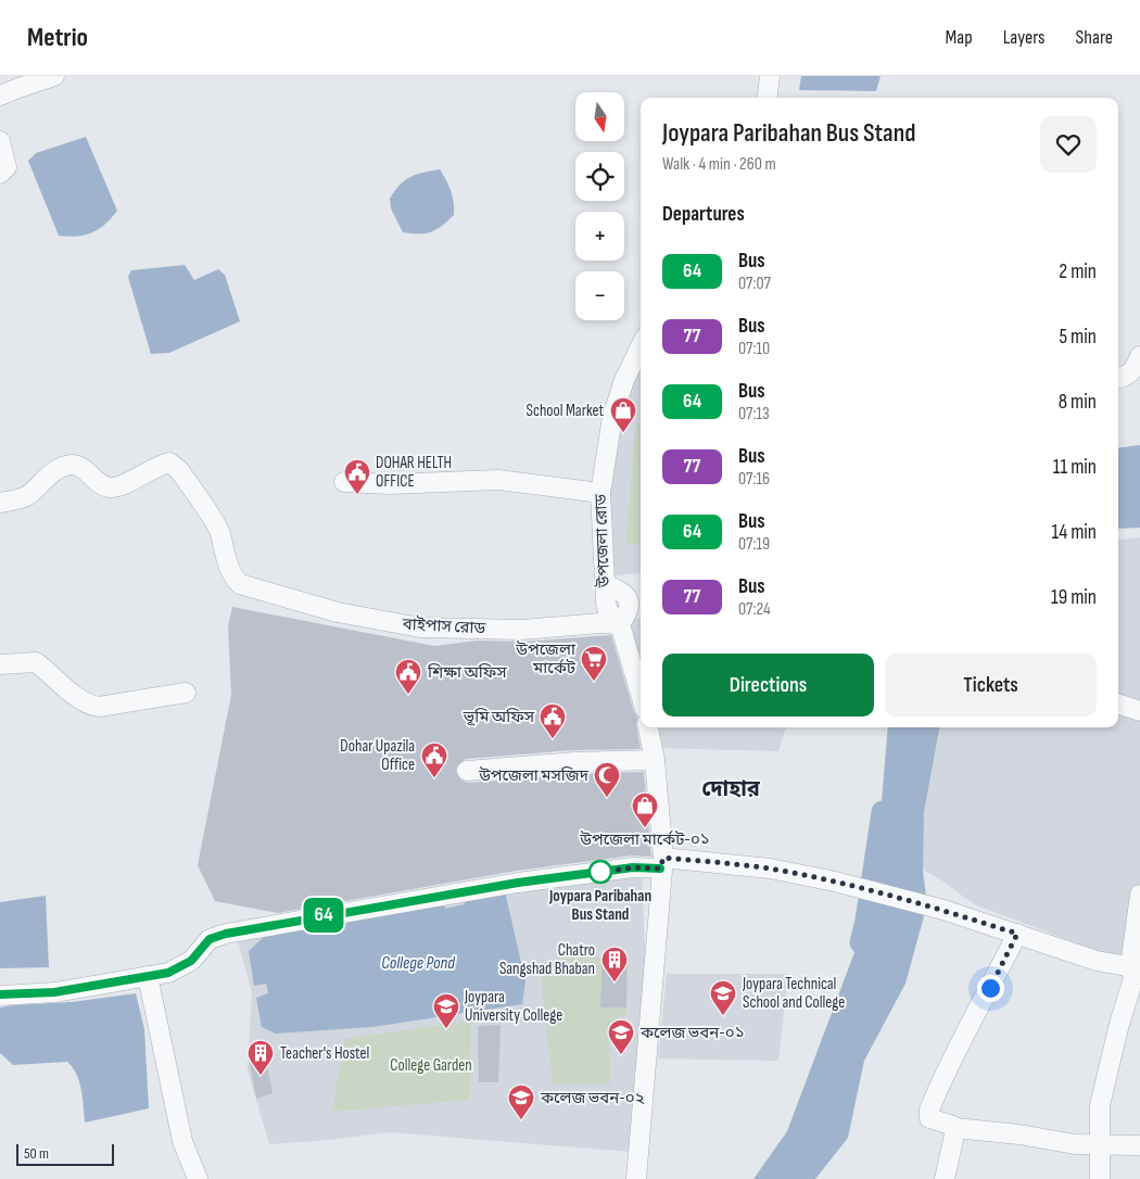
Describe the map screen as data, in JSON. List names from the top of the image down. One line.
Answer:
{"streets":{"street":["উপজেলা রোড","বাইপাস রোড"]},"crossings":[["উপজেলা রোড","বাইপাস রোড"]],"districts":["দোহার"],"water":["College Pond"],"parks":["College Garden"],"places":{"shop":["School Market","উপজেলা মার্কেট-০১"],"public building":["DOHAR HELTH OFFICE","শিক্ষা অফিস","ভূমি অফিস","Dohar Upazila Office"],"supermarket":["উপজেলা মার্কেট"],"mosque":["উপজেলা মসজিদ"],"other":["Joypara Paribahan Bus Stand"],"building":["Chatro Sangshad Bhaban","Teacher's Hostel"],"school or university":["Joypara Technical School and College","Joypara University College","কলেজ ভবন-০১","কলেজ ভবন-০২"]},"lines":["bus line 64"],"scale_bar":"50 m","north":"bottom","page":{"header":"Metrio","nav":["Map","Layers","Share"],"on_map":"64","map_buttons":["+","−"],"heading":[["Joypara Paribahan Bus Stand","Walk · 4 min · 260 m"],"Departures"],"list":[{"mark":"64","name":"Bus","note":"07:07","value":"2 min"},{"mark":"77","name":"Bus","note":"07:10","value":"5 min"},{"mark":"64","name":"Bus","note":"07:13","value":"8 min"},{"mark":"77","name":"Bus","note":"07:16","value":"11 min"},{"mark":"64","name":"Bus","note":"07:19","value":"14 min"},{"mark":"77","name":"Bus","note":"07:24","value":"19 min"}],"buttons":["Directions","Tickets"],"scale":"50 m"}}
